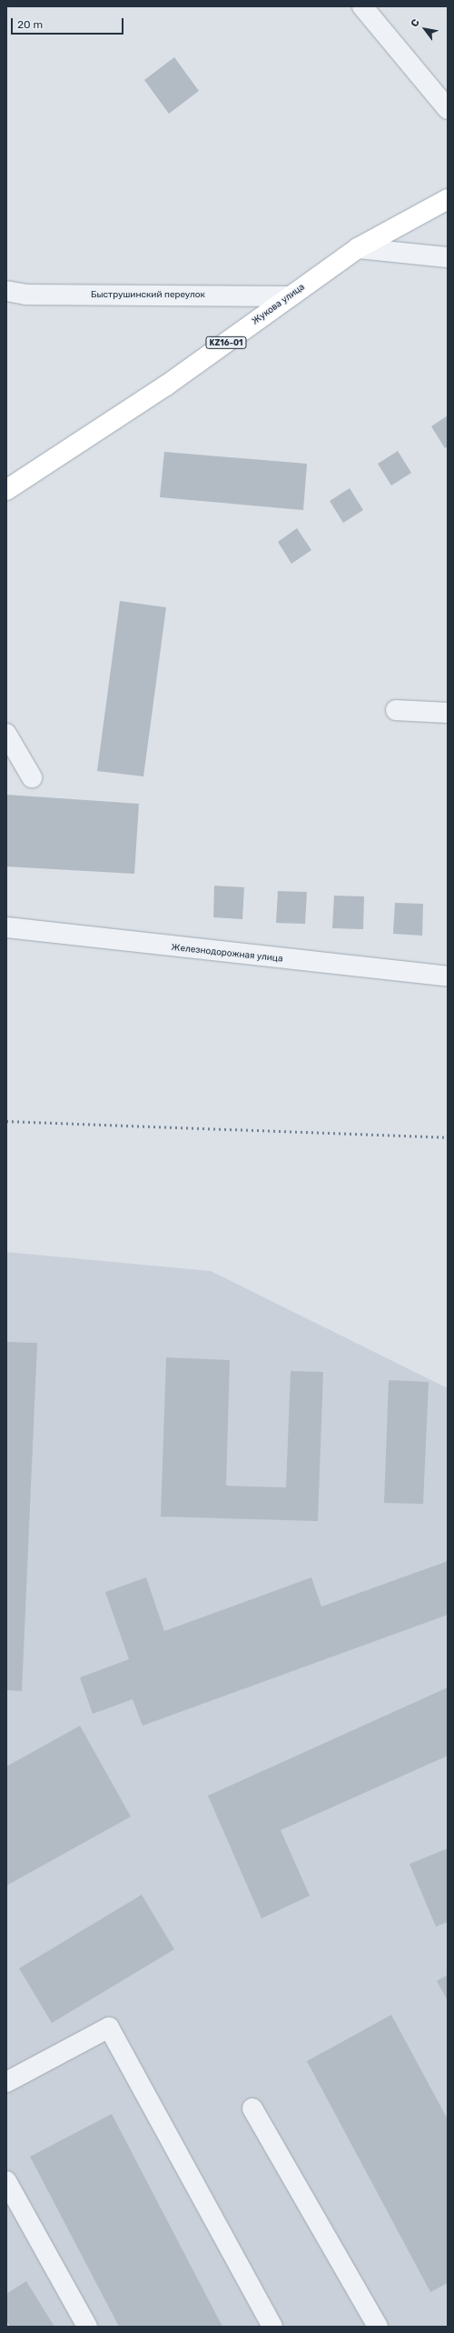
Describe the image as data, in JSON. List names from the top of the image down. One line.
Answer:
{"streets":{"main road":["Жукова улица","KZ16-01"],"street":["Быструшинский переулок","Железнодорожная улица"]},"crossings":[["Быструшинский переулок","Жукова улица"]],"scale_bar":"20 m","north":"top left"}
